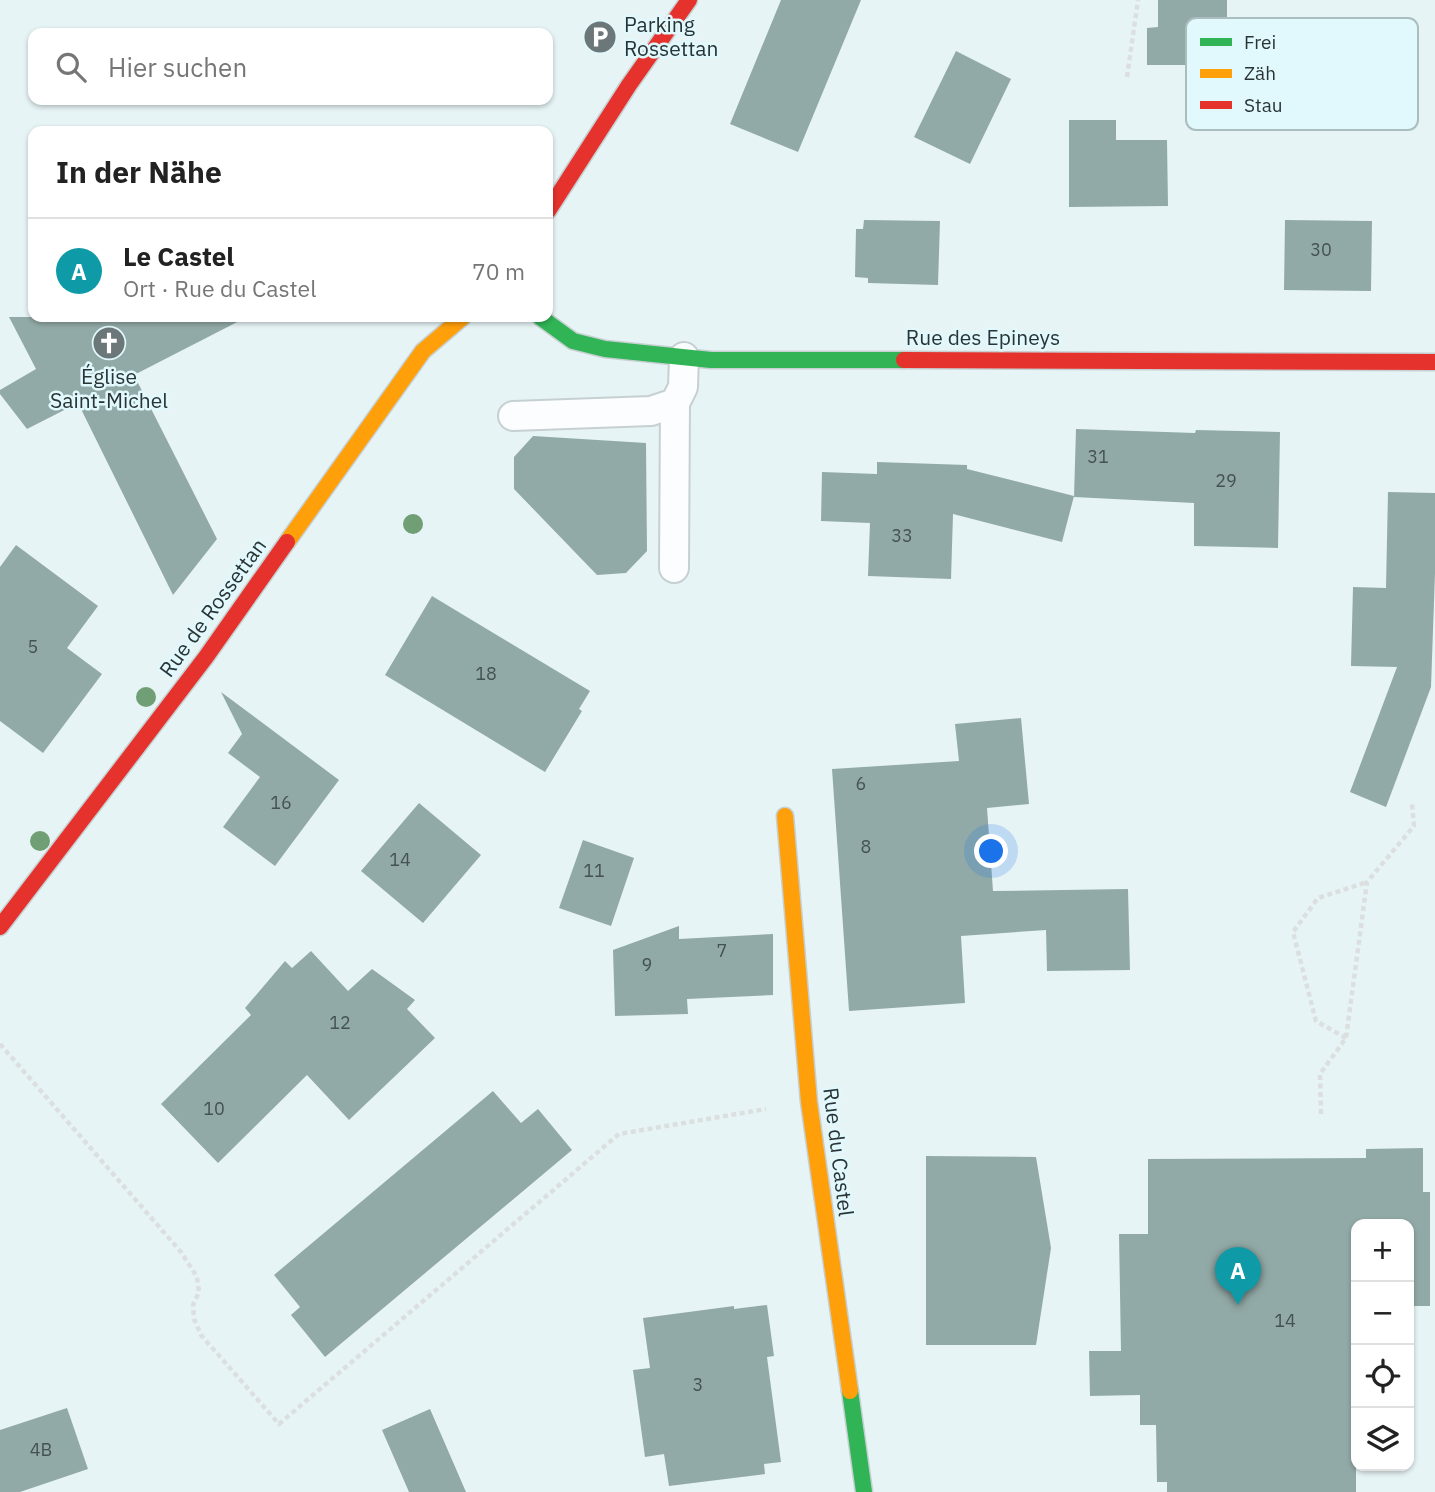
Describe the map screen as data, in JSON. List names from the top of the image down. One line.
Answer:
{"streets":{"street":["Rue des Epineys","Rue de Rossettan","Rue du Castel"]},"places":{"parking":["Parking Rossettan"],"church":["Église Saint-Michel"]},"house_numbers":["30","31","29","33","5","18","6","16","8","14","11","7","9","12","10","14","3","4B"],"legend":["Frei","Zäh","Stau"],"page":{"search":"Hier suchen","heading":"In der Nähe","list":[{"mark":"A","name":"Le Castel","note":"Ort · Rue du Castel","value":"70 m"}],"map_buttons":["+","−"],"pins":"A"}}
